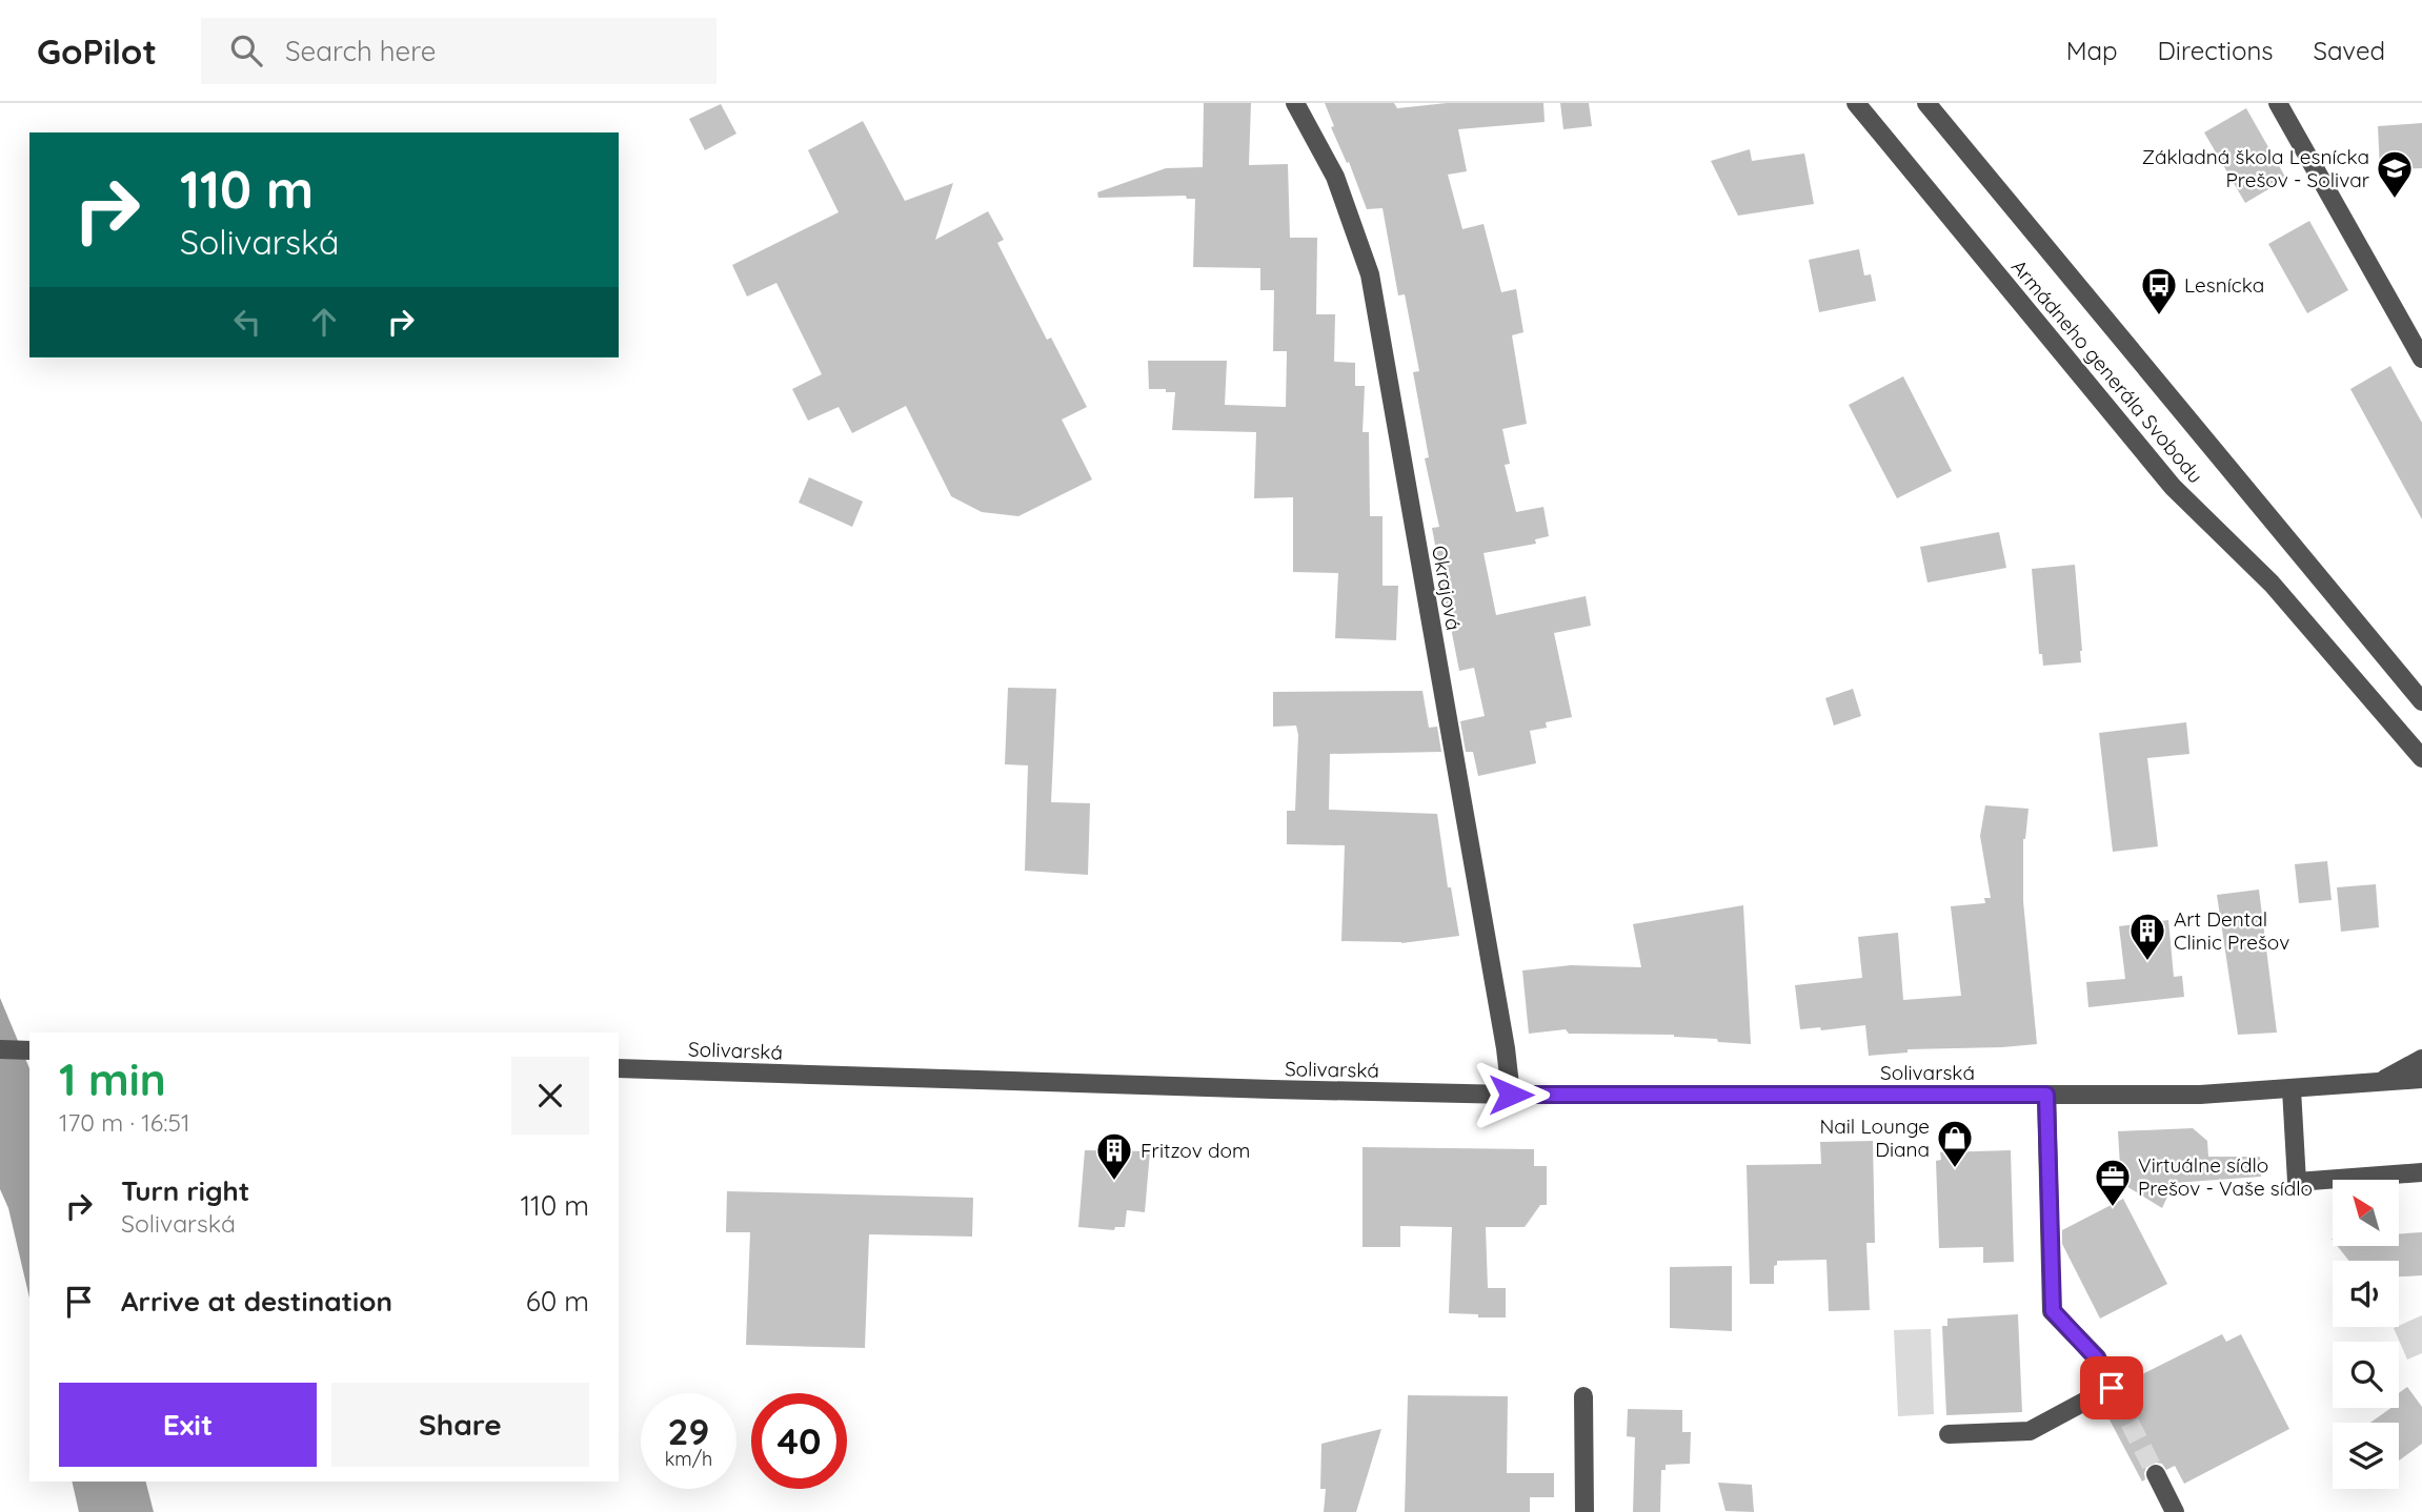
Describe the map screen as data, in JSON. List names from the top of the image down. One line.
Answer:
{"streets":{"street":["Armádneho generála Svobodu","Okrajová","Solivarská"]},"crossings":[["Okrajová","Solivarská"]],"places":{"school or university":["Základná škola Lesnícka Prešov - Solivar"],"bus stop":["Lesnícka"],"building":["Art Dental Clinic Prešov","Fritzov dom"],"shop":["Nail Lounge Diana"],"office":["Virtuálne sídlo Prešov - Vaše sídlo"]},"north":"top left","page":{"header":"GoPilot","search":"Search here","nav":["Map","Directions","Saved"],"turn":["110 m","Solivarská"],"heading":["1 min","170 m · 16:51"],"list":[{"name":"Turn right","note":"Solivarská","value":"110 m"},{"name":"Arrive at destination","value":"60 m"}],"buttons":["Exit","Share"],"speed":"29 km/h","limit":"40"}}
